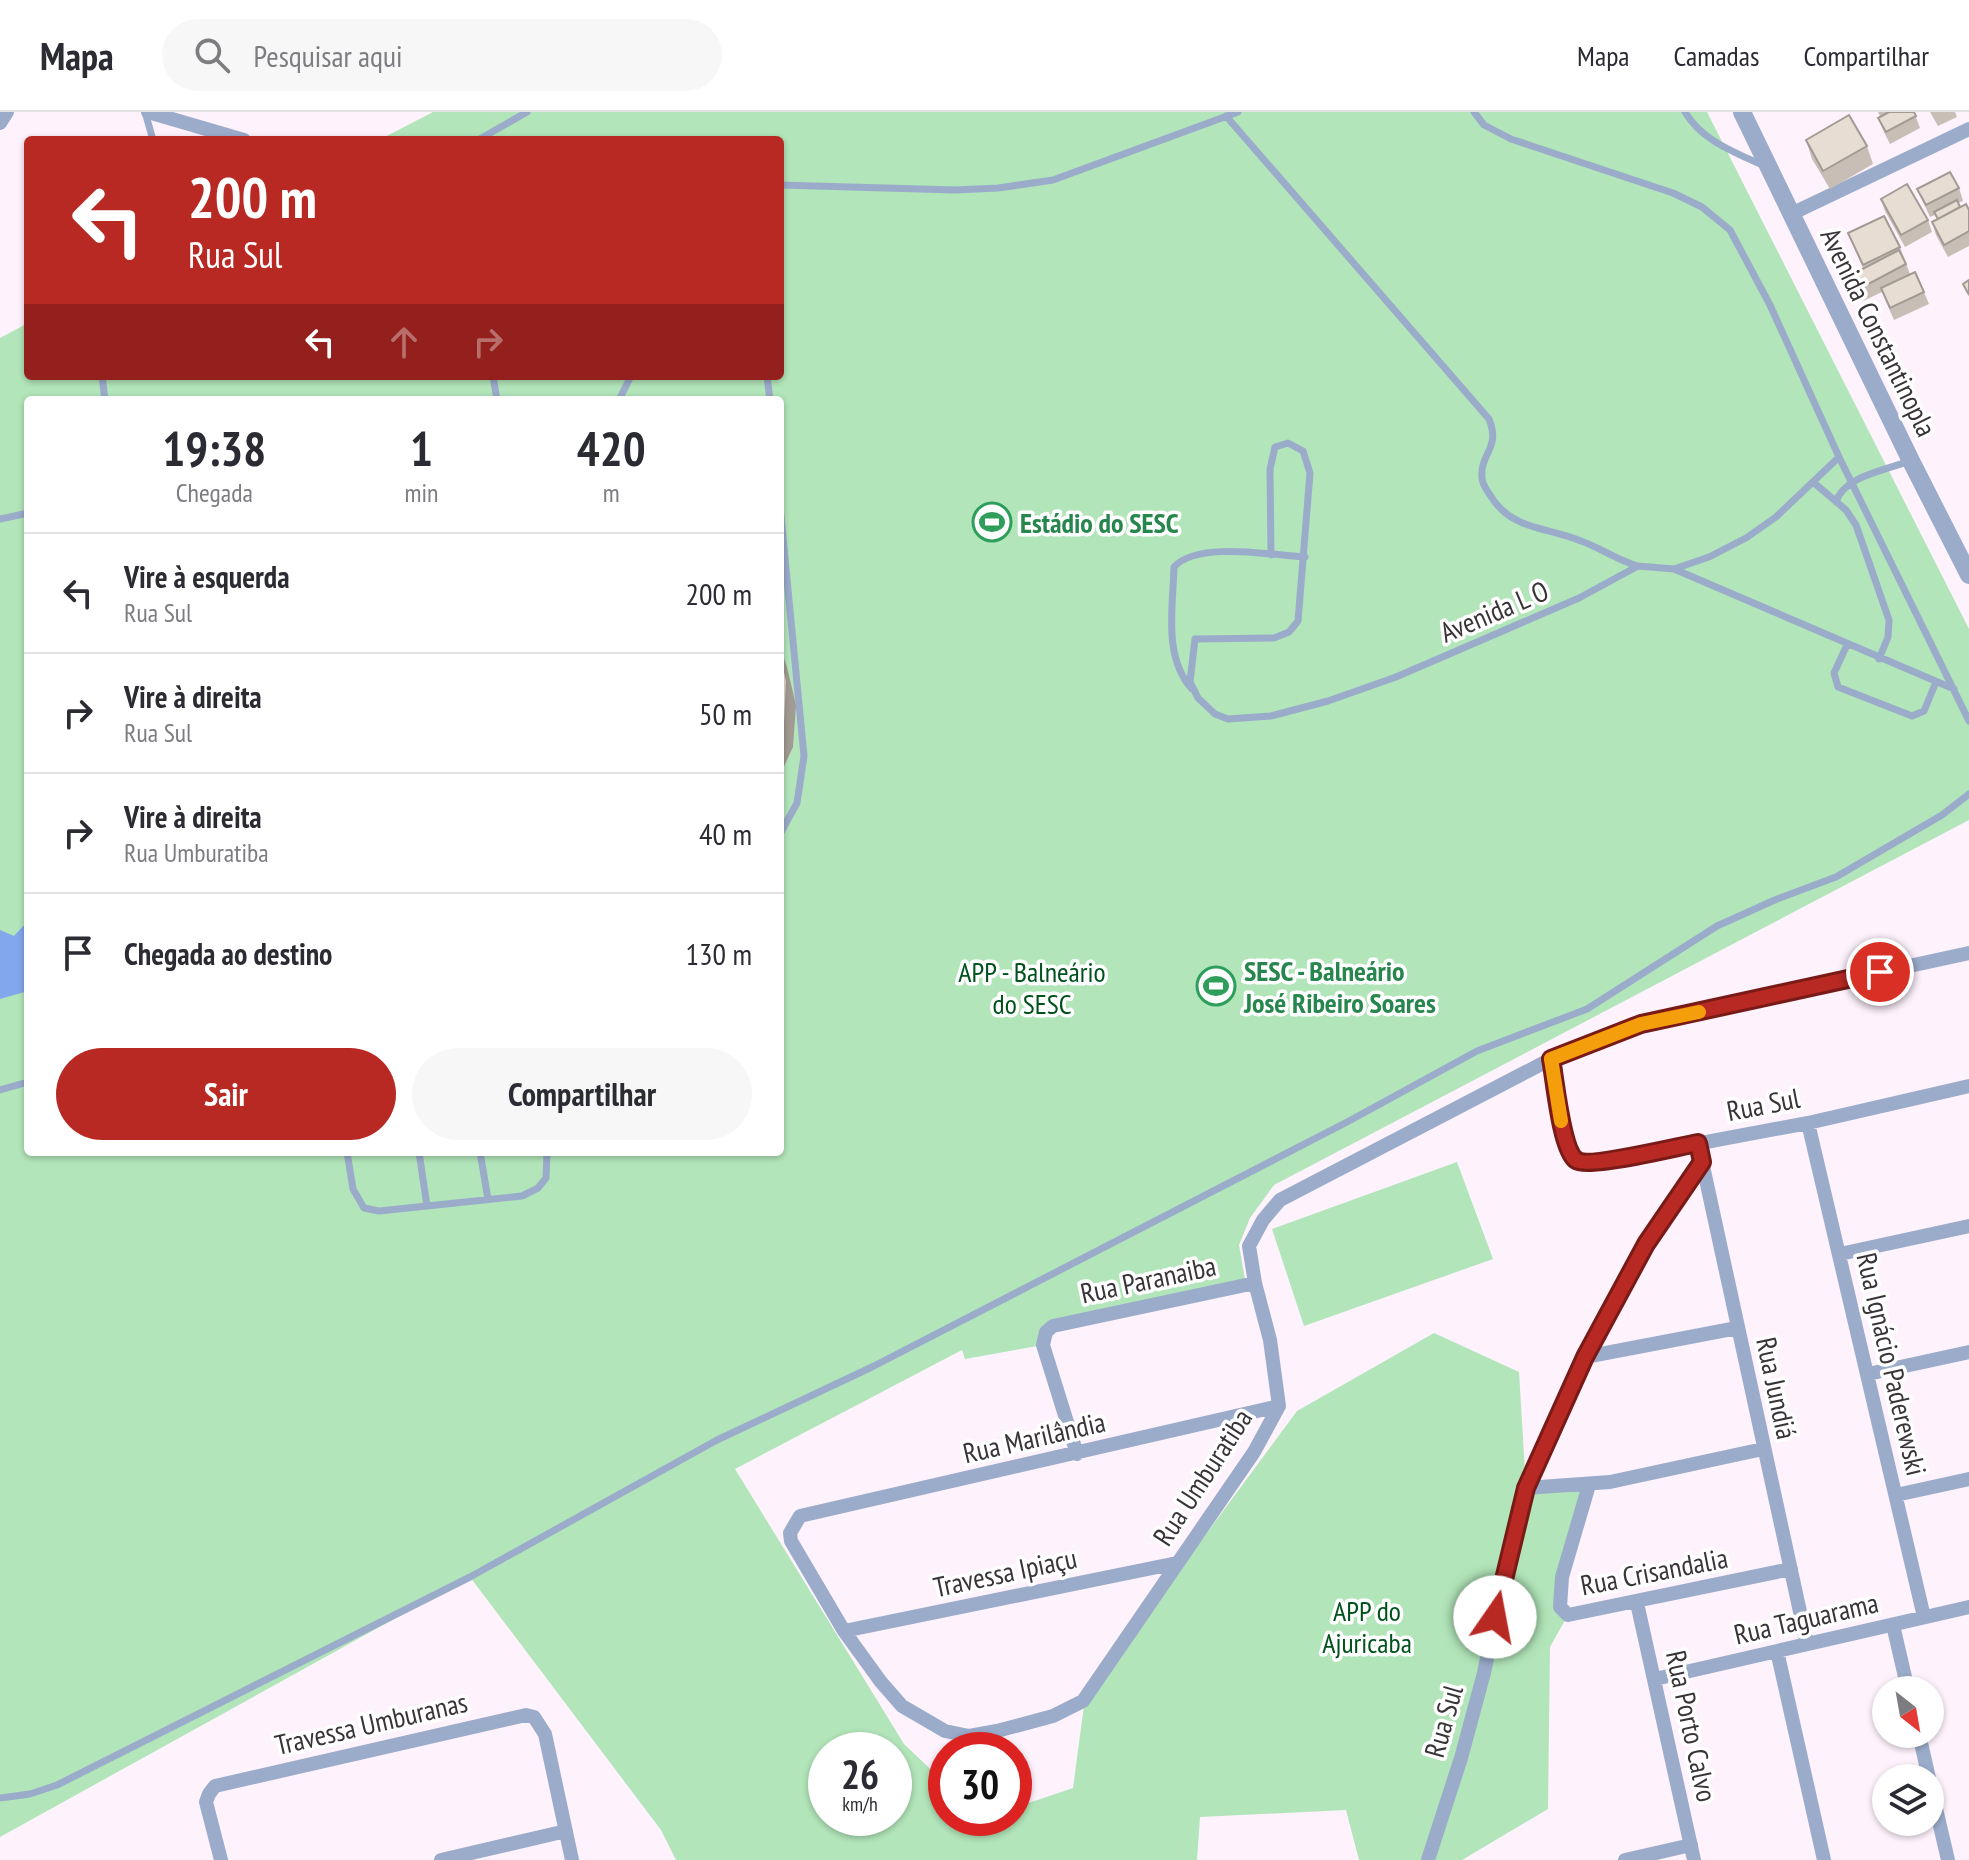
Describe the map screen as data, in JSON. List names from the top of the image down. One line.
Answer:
{"streets":{"street":["Avenida Constantinopla","Rua Sul","Rua Paranaiba","Rua Ignácio Paderewski","Rua Jundiá","Rua Marilândia","Rua Umburatiba","Rua Crisandalia","Travessa Ipiaçu","Rua Taguarama","Travessa Umburanas","Rua Porto Calvo"],"lane":["Avenida L O"]},"crossings":[["Rua Sul","Rua Ignácio Paderewski"],["Rua Sul","Rua Jundiá"],["Rua Sul","Rua Umburatiba"],["Rua Paranaiba","Rua Marilândia"],["Rua Paranaiba","Rua Umburatiba"],["Rua Ignácio Paderewski","Rua Taguarama"],["Rua Jundiá","Rua Crisandalia"],["Rua Jundiá","Rua Taguarama"],["Rua Marilândia","Rua Umburatiba"],["Rua Umburatiba","Travessa Ipiaçu"],["Rua Crisandalia","Rua Porto Calvo"],["Rua Taguarama","Rua Porto Calvo"]],"parks":["APP - Balneário do SESC","APP do Ajuricaba"],"places":{"sports":["Estádio do SESC","SESC - Balneário José Ribeiro Soares"]},"north":"bottom right","page":{"header":"Mapa","search":"Pesquisar aqui","nav":["Mapa","Camadas","Compartilhar"],"turn":["200 m","Rua Sul"],"eta":["19:38","Chegada","1","min","420","m"],"list":[{"name":"Vire à esquerda","note":"Rua Sul","value":"200 m"},{"name":"Vire à direita","note":"Rua Sul","value":"50 m"},{"name":"Vire à direita","note":"Rua Umburatiba","value":"40 m"},{"name":"Chegada ao destino","value":"130 m"}],"buttons":["Sair","Compartilhar"],"speed":"26 km/h","limit":"30"}}
